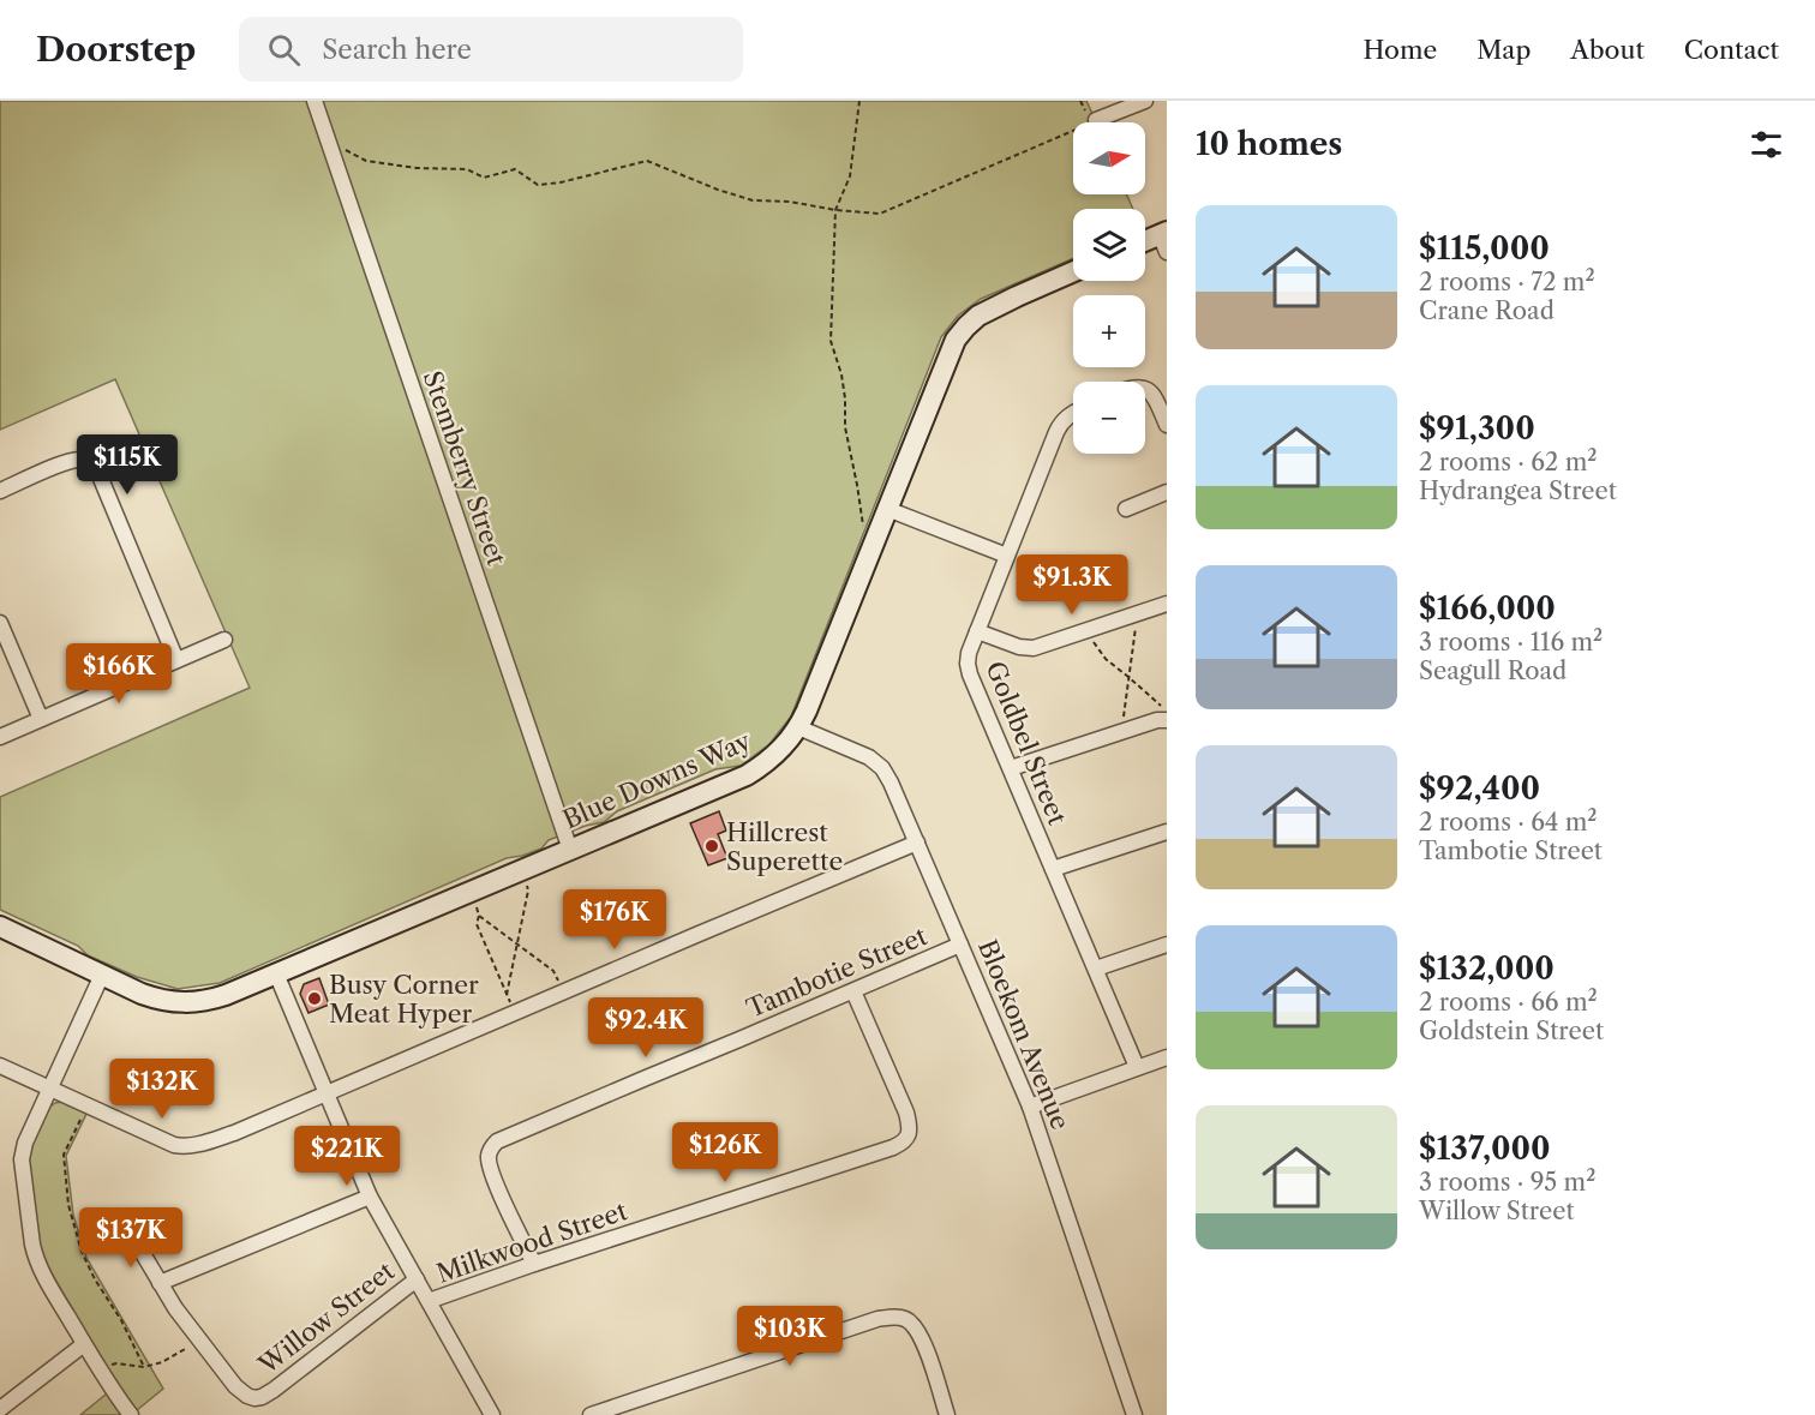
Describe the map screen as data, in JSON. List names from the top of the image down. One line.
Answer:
{"streets":{"street":["Stemberry Street","Goldbel Street","Blue Downs Way","Tambotie Street","Bloekom Avenue","Milkwood Street","Willow Street"]},"crossings":[["Stemberry Street","Blue Downs Way"],["Blue Downs Way","Bloekom Avenue"],["Tambotie Street","Bloekom Avenue"],["Tambotie Street","Milkwood Street"]],"places":["Hillcrest Superette","Busy Corner Meat Hyper"],"north":"right","page":{"header":"Doorstep","search":"Search here","nav":["Home","Map","About","Contact"],"heading":"10 homes","map_buttons":["+","−"],"list":[{"name":"$115,000","note":"2 rooms · 72 m² · Crane Road"},{"name":"$91,300","note":"2 rooms · 62 m² · Hydrangea Street"},{"name":"$166,000","note":"3 rooms · 116 m² · Seagull Road"},{"name":"$92,400","note":"2 rooms · 64 m² · Tambotie Street"},{"name":"$132,000","note":"2 rooms · 66 m² · Goldstein Street"},{"name":"$137,000","note":"3 rooms · 95 m² · Willow Street"}],"price":["$115K","$91.3K","$166K","$176K","$92.4K","$132K","$126K","$221K","$137K","$103K"]}}
